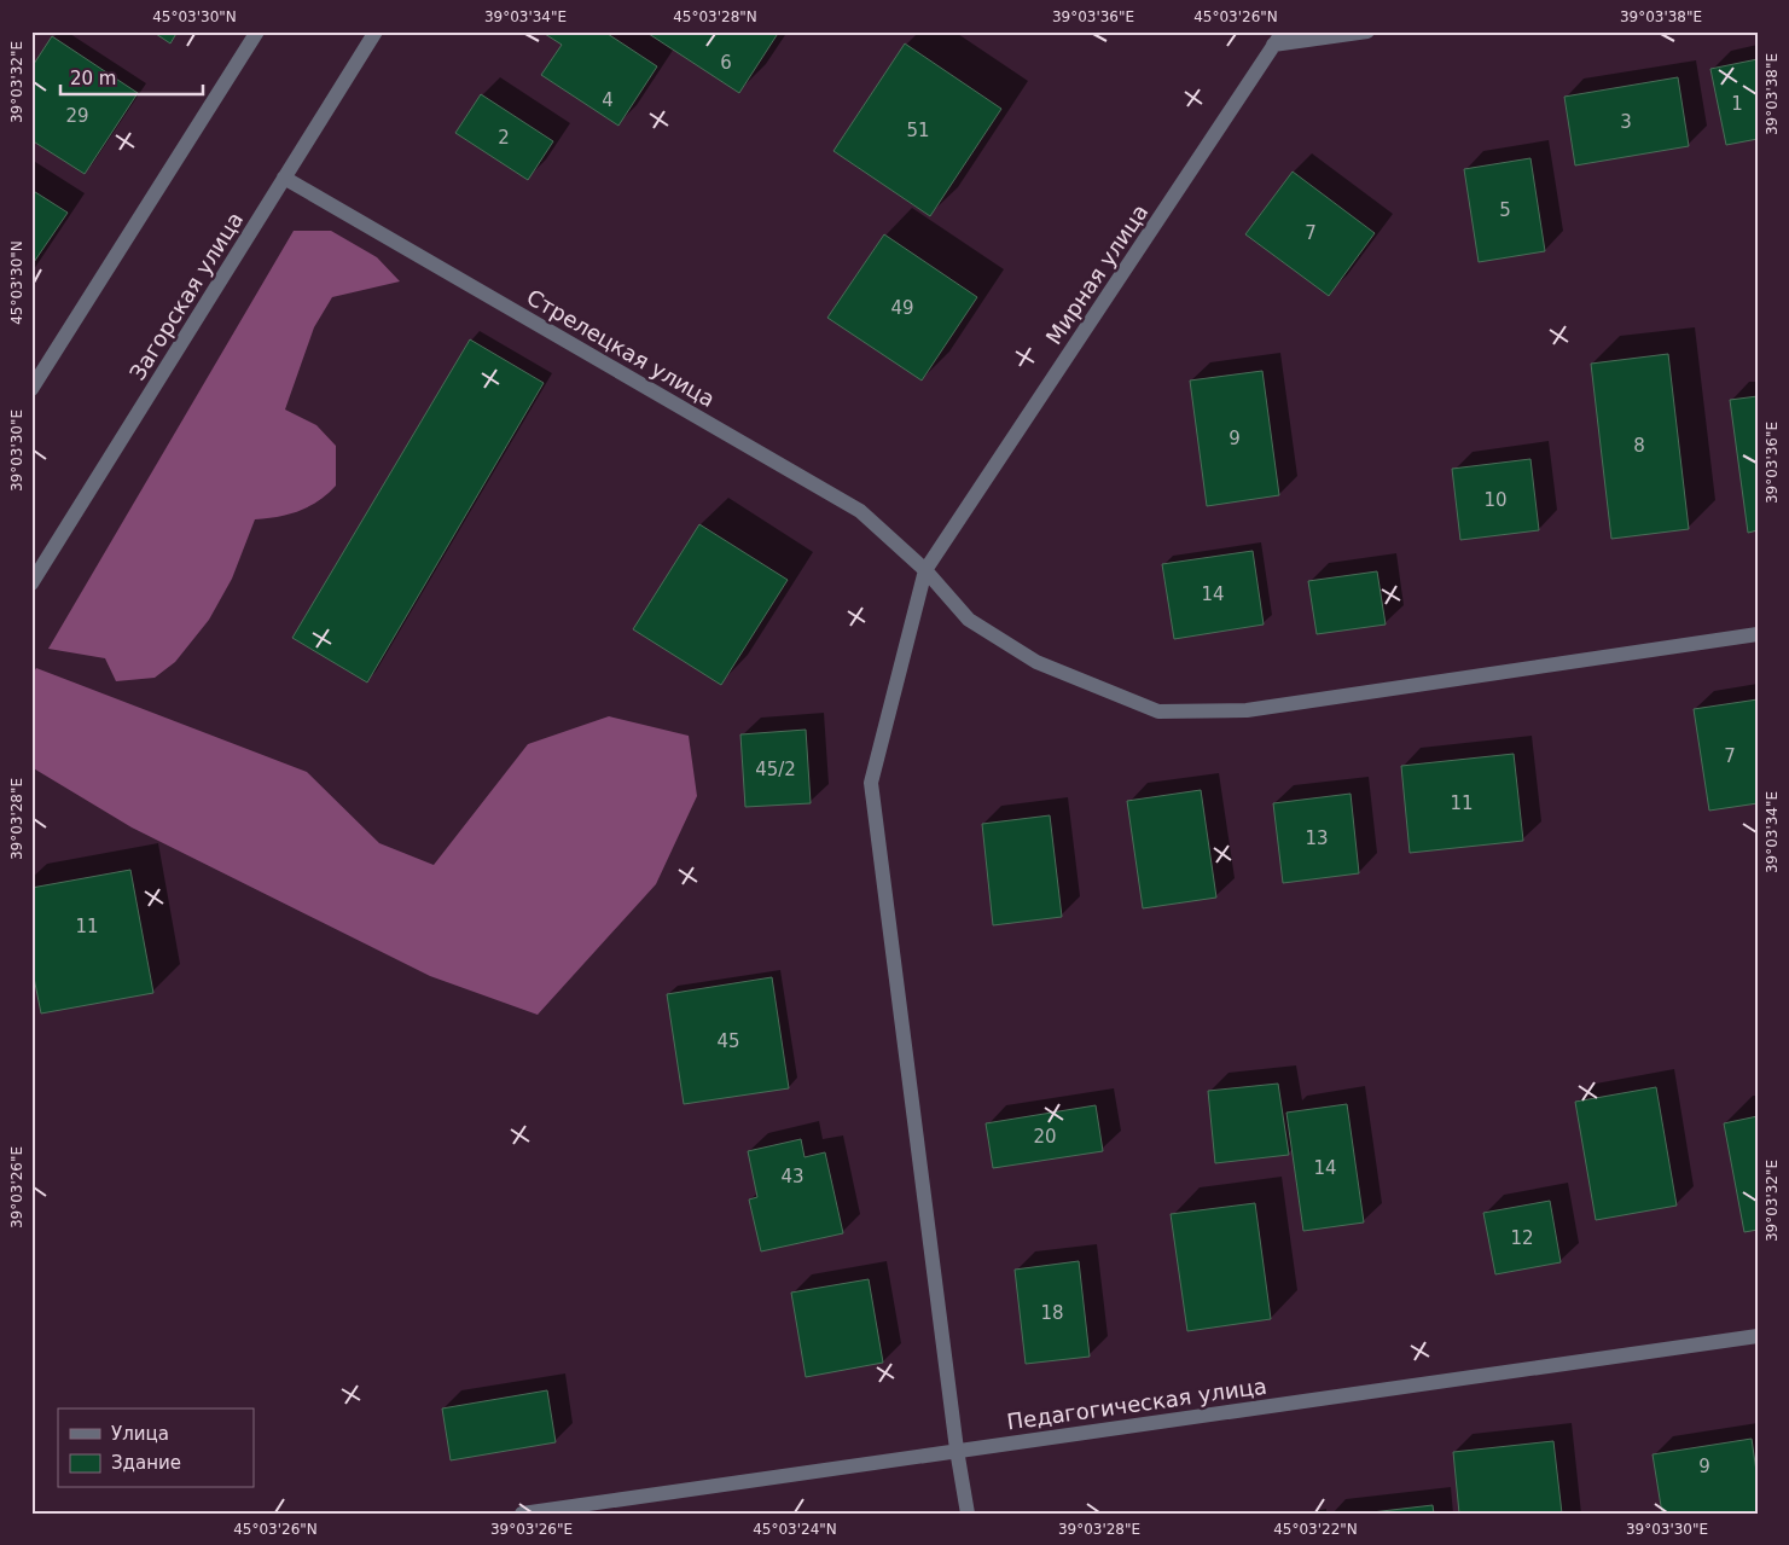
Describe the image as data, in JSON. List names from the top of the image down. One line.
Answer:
{"streets":{"street":["Мирная улица","Загорская улица","Стрелецкая улица","Педагогическая улица"]},"crossings":[["Мирная улица","Стрелецкая улица"],["Мирная улица","Педагогическая улица"],["Загорская улица","Стрелецкая улица"]],"house_numbers":["6","4","1","29","3","51","2","5","7","49","9","8","10","14","7","45/2","11","13","11","45","20","14","43","12","18","9"],"legend":["Улица","Здание"],"scale_bar":"20 m","coordinates":["45°03'30\"N","39°03'34\"E","45°03'28\"N","39°03'36\"E","45°03'26\"N","39°03'38\"E","39°03'32\"E","39°03'30\"E","39°03'28\"E","39°03'26\"E","45°03'24\"N","45°03'22\"N"]}
